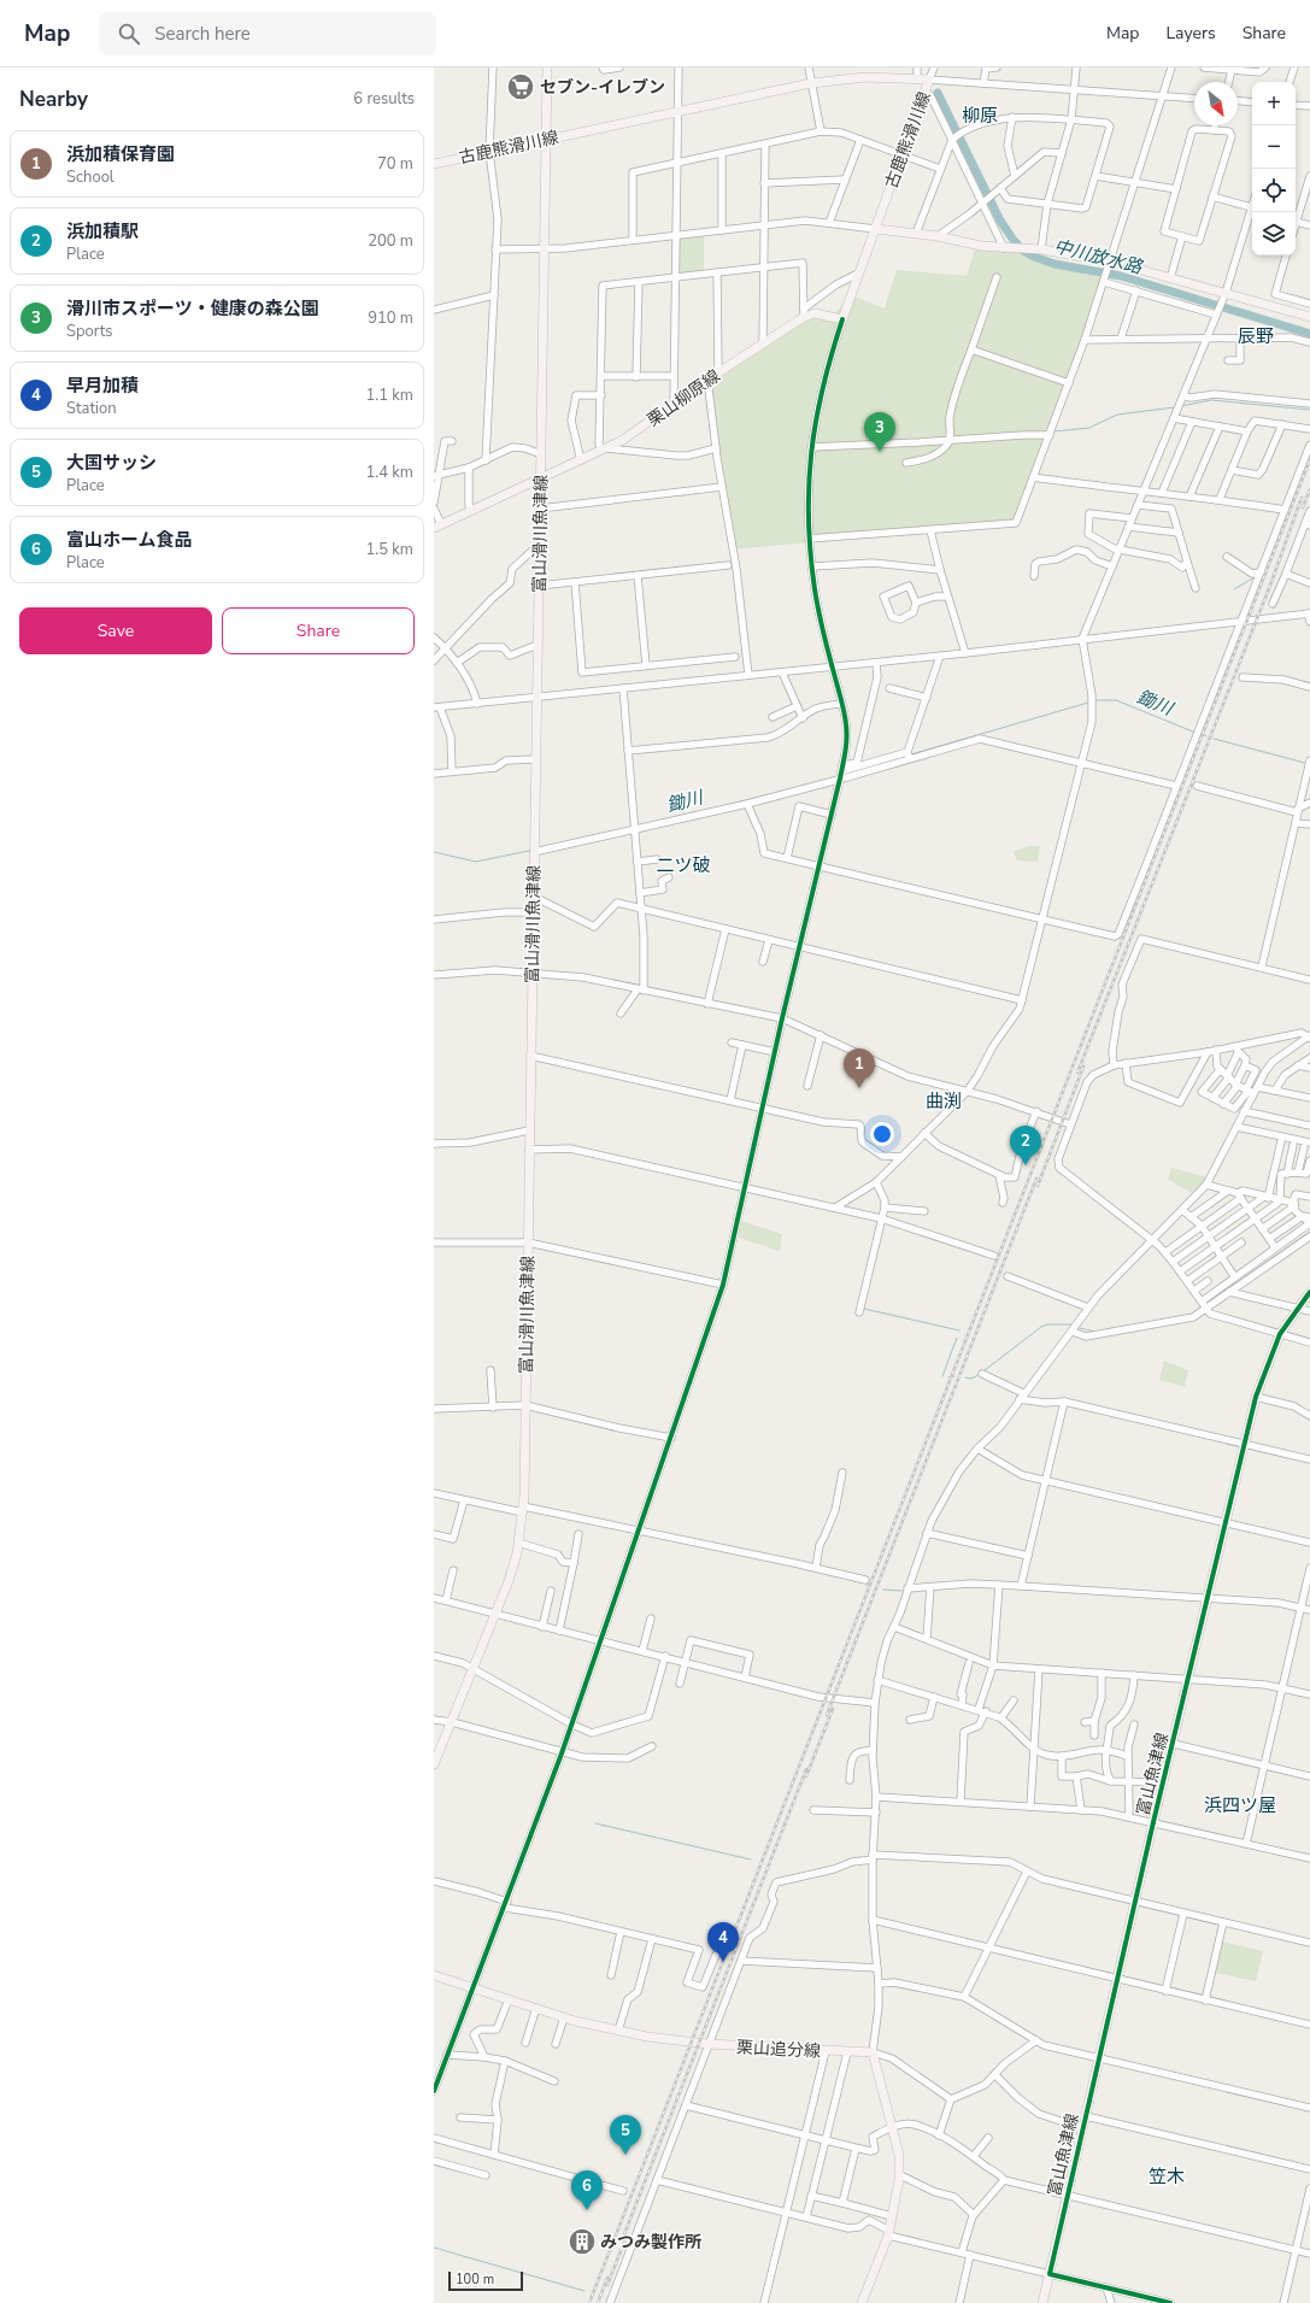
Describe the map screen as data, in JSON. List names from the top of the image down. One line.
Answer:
{"streets":{"main road":["古鹿熊滑川線","栗山柳原線","富山滑川魚津線","富山魚津線","栗山追分線"]},"crossings":[["古鹿熊滑川線","富山滑川魚津線"],["栗山柳原線","富山滑川魚津線"]],"districts":["柳原","辰野","二ツ破","曲渕","浜四ツ屋","笠木"],"water":["中川放水路","鋤川"],"places":{"supermarket":["セブン-イレブン"],"building":["みつみ製作所"]},"scale_bar":"100 m","north":"bottom right","page":{"header":"Map","search":"Search here","nav":["Map","Layers","Share"],"heading":["Nearby","6 results"],"map_buttons":["+","−"],"list":[{"mark":"1","name":"浜加積保育園","note":"School","value":"70 m"},{"mark":"2","name":"浜加積駅","note":"Place","value":"200 m"},{"mark":"3","name":"滑川市スポーツ・健康の森公園","note":"Sports","value":"910 m"},{"mark":"4","name":"早月加積","note":"Station","value":"1.1 km"},{"mark":"5","name":"大国サッシ","note":"Place","value":"1.4 km"},{"mark":"6","name":"富山ホーム食品","note":"Place","value":"1.5 km"}],"pins":["3","1","2","4","5","6"],"buttons":["Save","Share"],"scale":"100 m"}}
